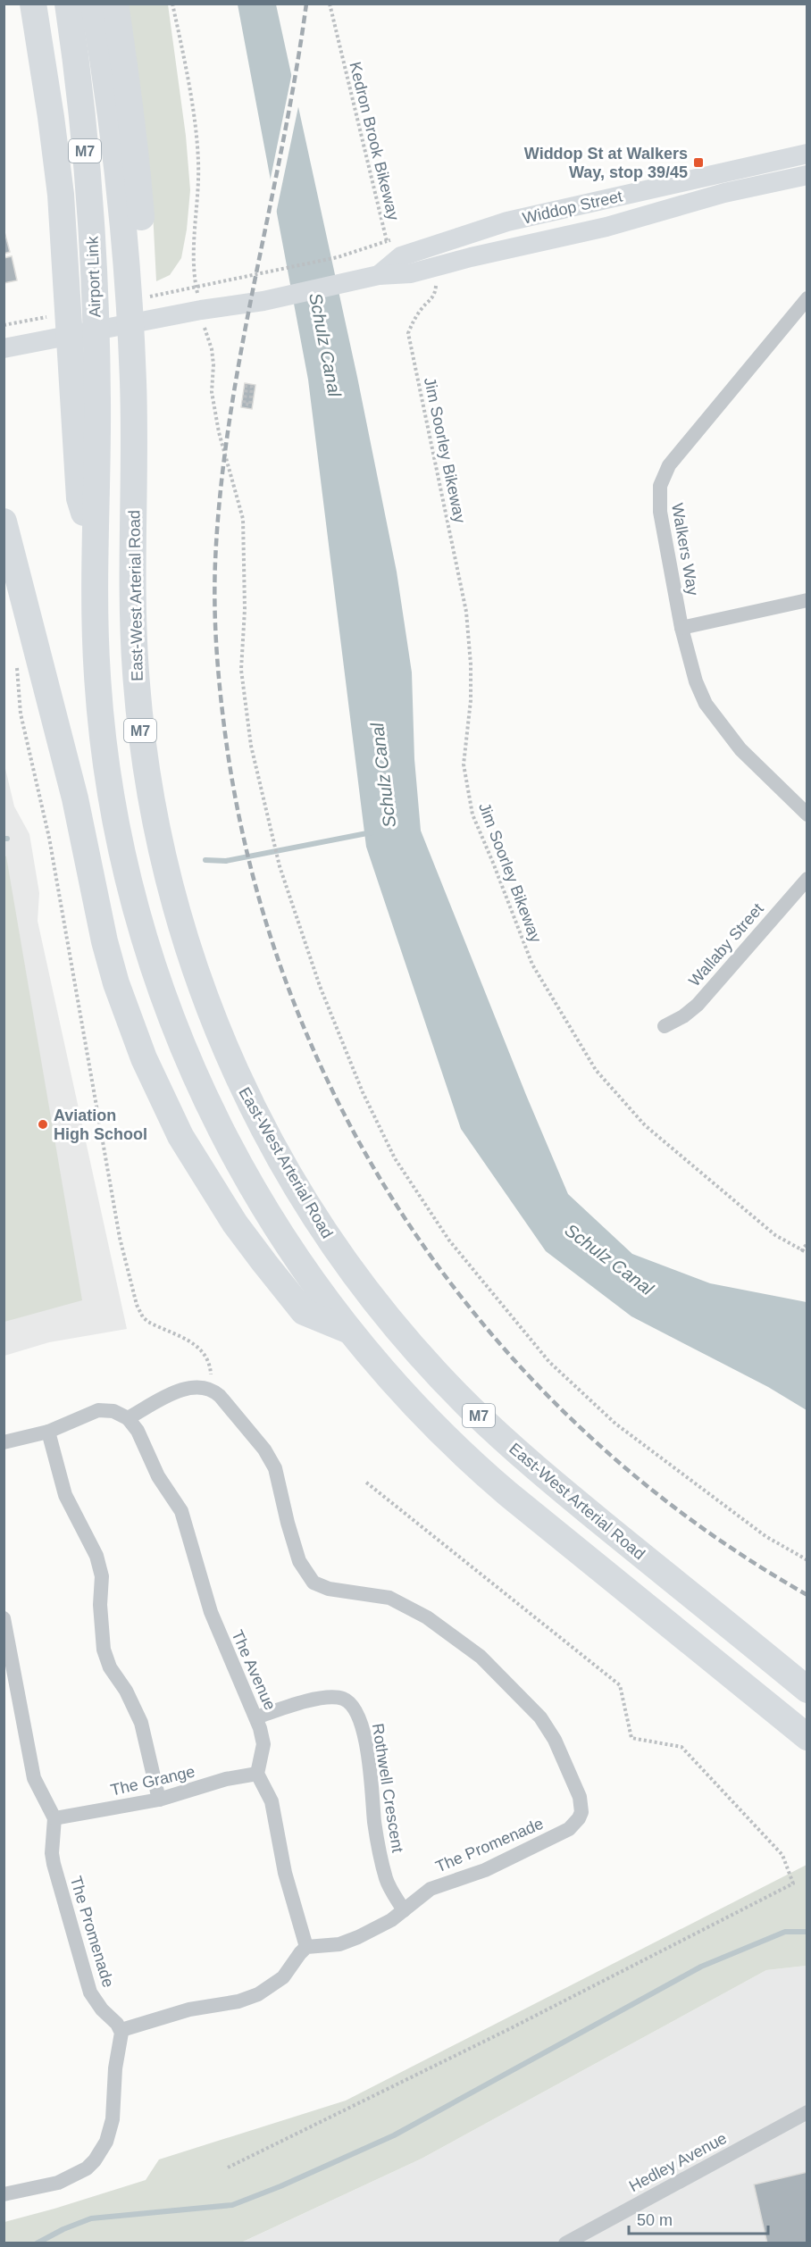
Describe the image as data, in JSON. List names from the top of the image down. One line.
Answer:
{"streets":{"highway":["M7","Airport Link","East-West Arterial Road"],"street":["Widdop Street","Walkers Way","Wallaby Street","The Avenue","The Grange","Rothwell Crescent","The Promenade","Hedley Avenue"],"path":["Kedron Brook Bikeway","Jim Soorley Bikeway"]},"crossings":[["M7","Airport Link"],["Airport Link","East-West Arterial Road"],["The Avenue","The Grange"],["The Avenue","Rothwell Crescent"],["The Grange","The Promenade"],["Rothwell Crescent","The Promenade"]],"water":["Schulz Canal"],"places":{"transit":["Widdop St at Walkers Way, stop 39/45"],"other":["Aviation High School"]},"scale_bar":"50 m"}
